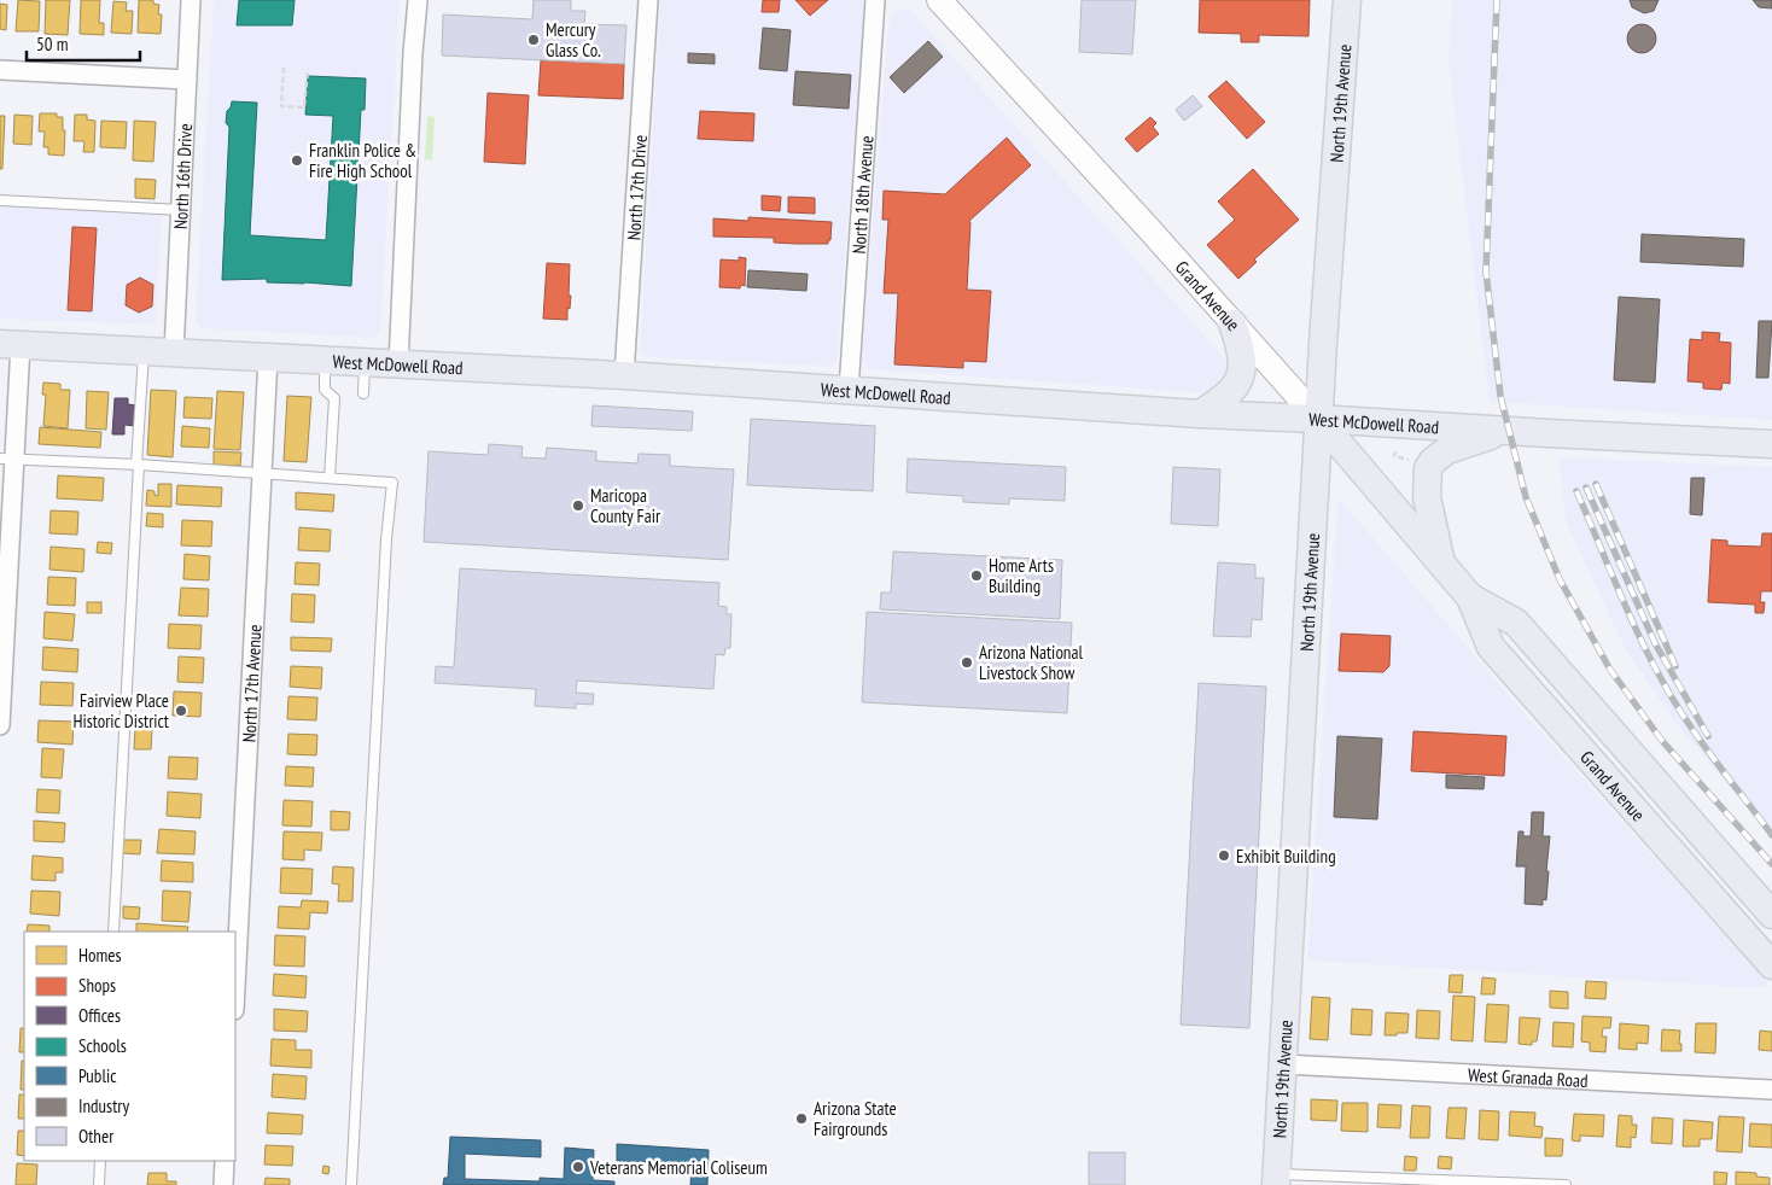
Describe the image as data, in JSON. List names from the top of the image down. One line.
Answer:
{"streets":{"main road":["North 19th Avenue","Grand Avenue","West McDowell Road"],"street":["North 16th Drive","North 17th Drive","North 18th Avenue","North 17th Avenue","West Granada Road"]},"crossings":[["North 19th Avenue","Grand Avenue"],["North 19th Avenue","West McDowell Road"],["North 19th Avenue","West Granada Road"],["North 16th Drive","West McDowell Road"],["North 17th Drive","West McDowell Road"],["North 18th Avenue","West McDowell Road"],["Grand Avenue","West McDowell Road"],["West McDowell Road","North 17th Avenue"]],"places":["Mercury Glass Co.","Franklin Police & Fire High School","Maricopa County Fair","Home Arts Building","Arizona National Livestock Show","Fairview Place Historic District","Exhibit Building","Arizona State Fairgrounds","Veterans Memorial Coliseum"],"legend":["Homes","Shops","Offices","Schools","Public","Industry","Other"],"scale_bar":"50 m"}
